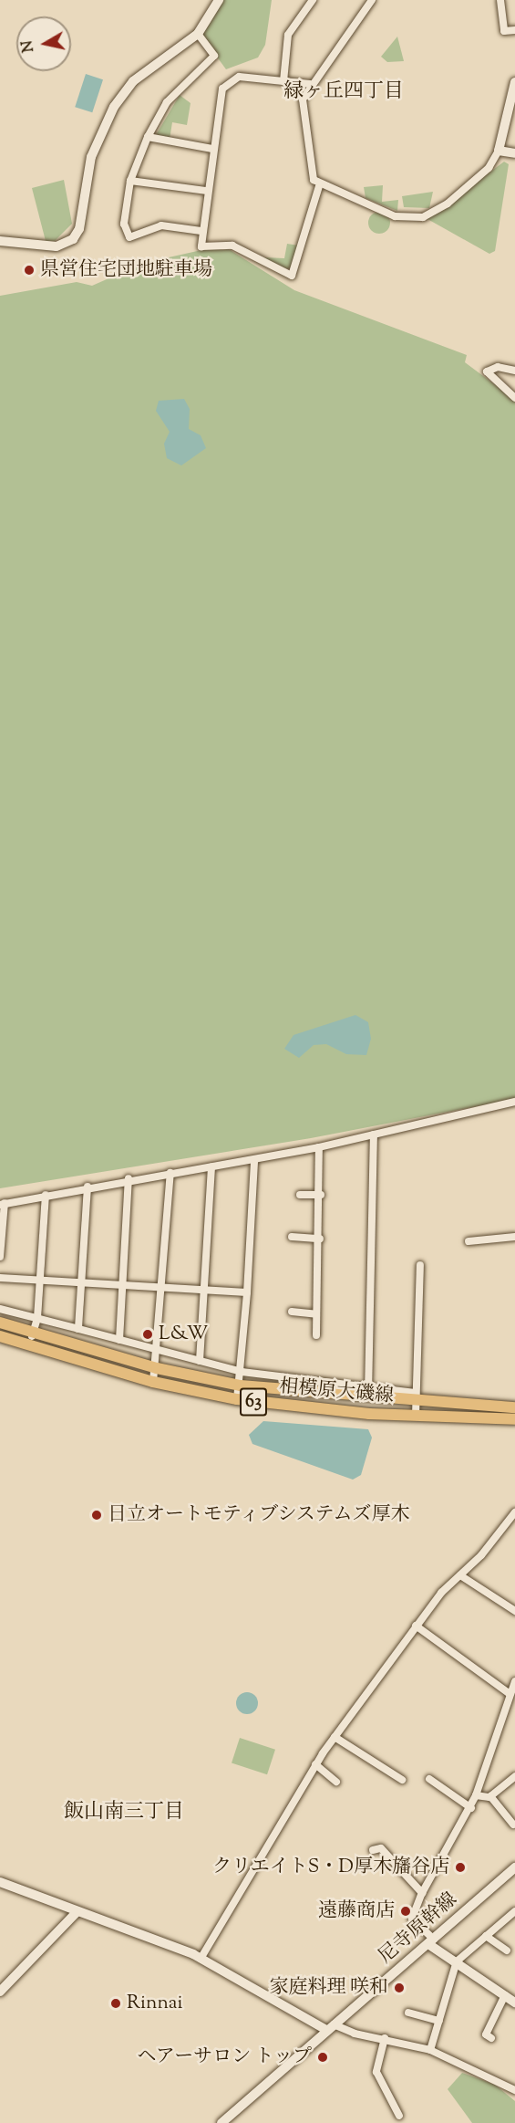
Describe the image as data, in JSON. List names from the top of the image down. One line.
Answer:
{"streets":{"main road":["相模原大磯線","63"],"street":["尼寺原幹線"]},"districts":["緑ヶ丘四丁目","飯山南三丁目"],"places":["県営住宅団地駐車場","L&W","日立オートモティブシステムズ厚木","クリエイトS・D厚木旛谷店","遠藤商店","家庭料理 咲和","Rinnai","ヘアーサロン トップ"],"north":"left"}
